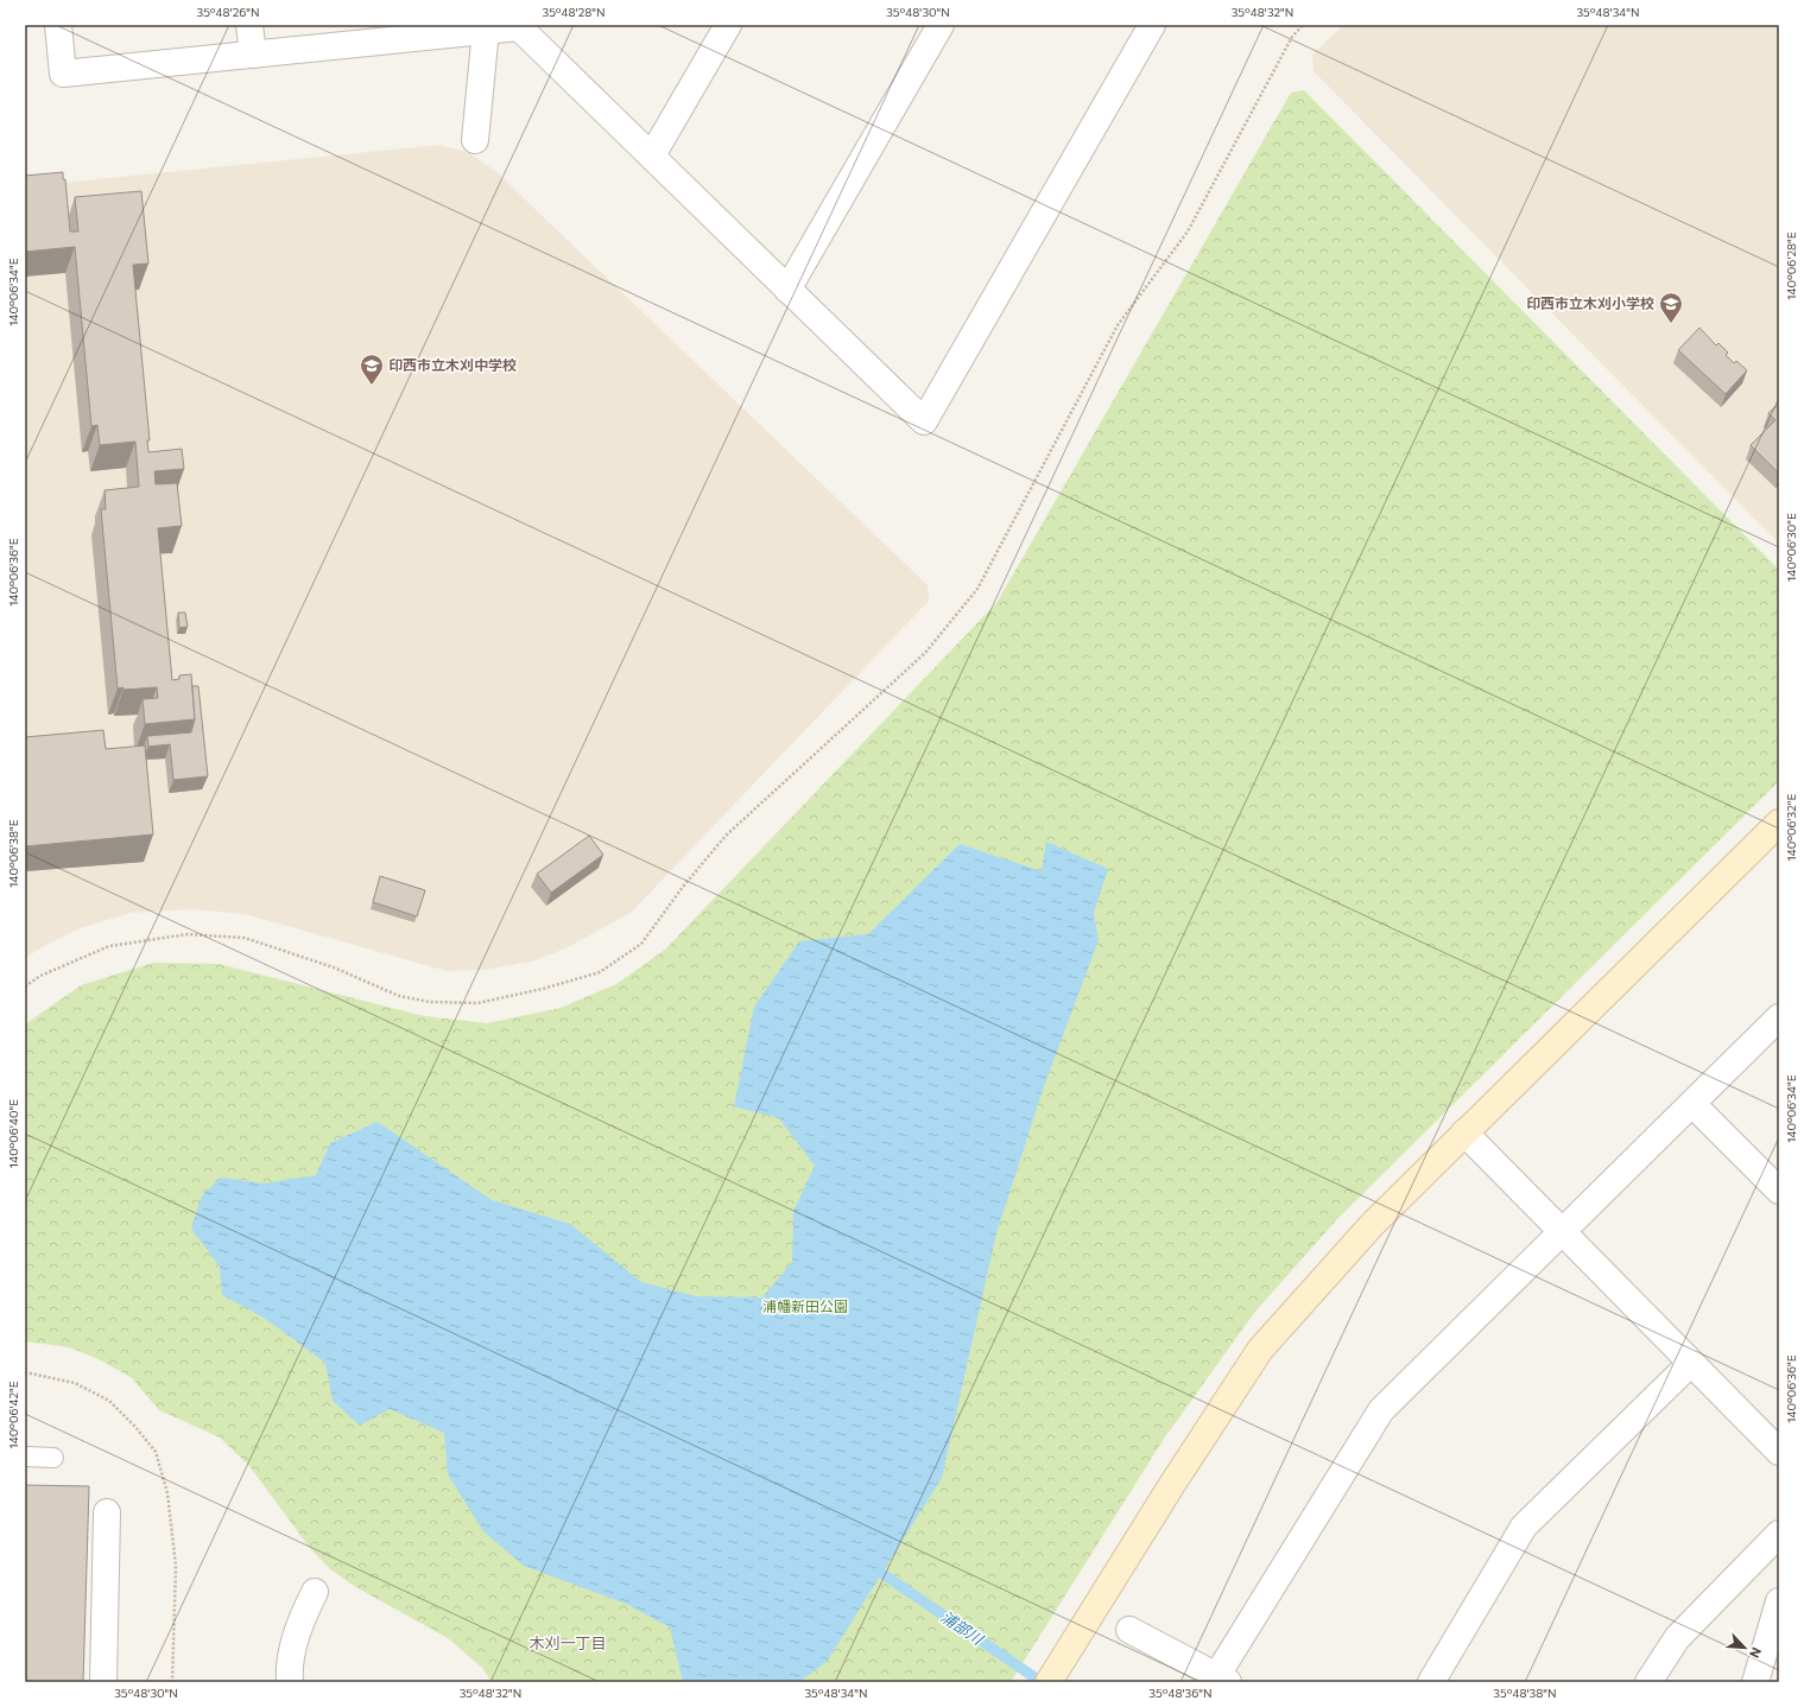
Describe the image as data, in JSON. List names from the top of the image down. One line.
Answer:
{"districts":["木刈一丁目"],"water":["浦部川"],"parks":["浦幡新田公園"],"places":{"school or university":["印西市立木刈小学校","印西市立木刈中学校"]},"north":"bottom right","coordinates":["35°48'26\"N","35°48'28\"N","35°48'30\"N","35°48'32\"N","35°48'34\"N","140°06'28\"E","140°06'34\"E","140°06'30\"E","140°06'36\"E","140°06'32\"E","140°06'38\"E","140°06'40\"E","140°06'42\"E","35°48'36\"N","35°48'38\"N"]}
